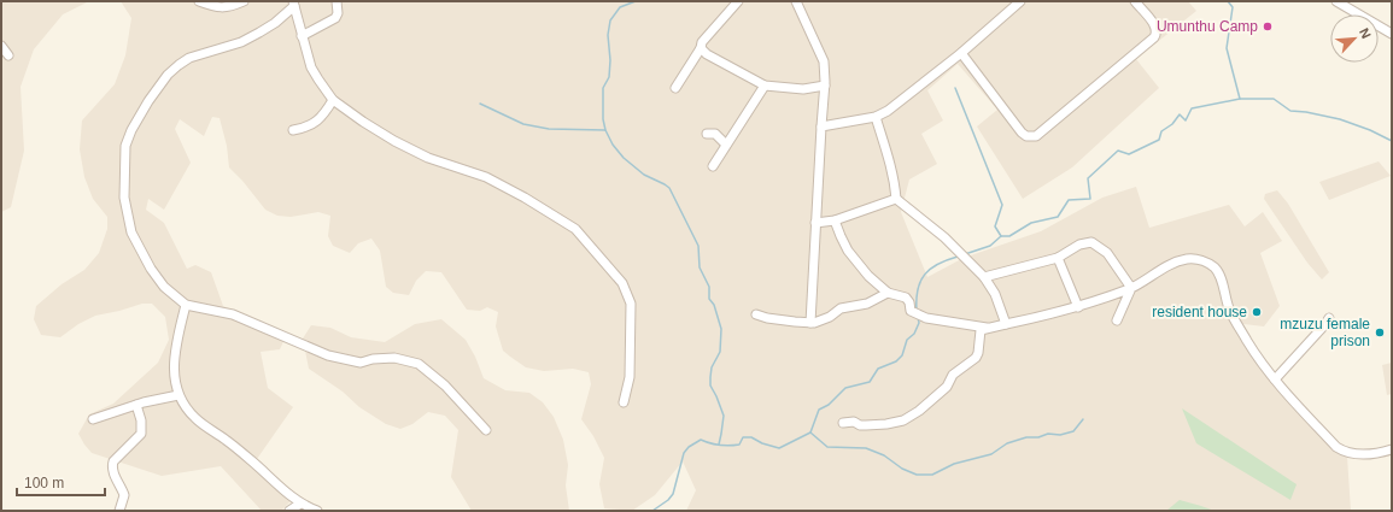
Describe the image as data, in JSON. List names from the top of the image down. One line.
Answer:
{"places":["Umunthu Camp","resident house","mzuzu female prison"],"scale_bar":"100 m","north":"top right"}
